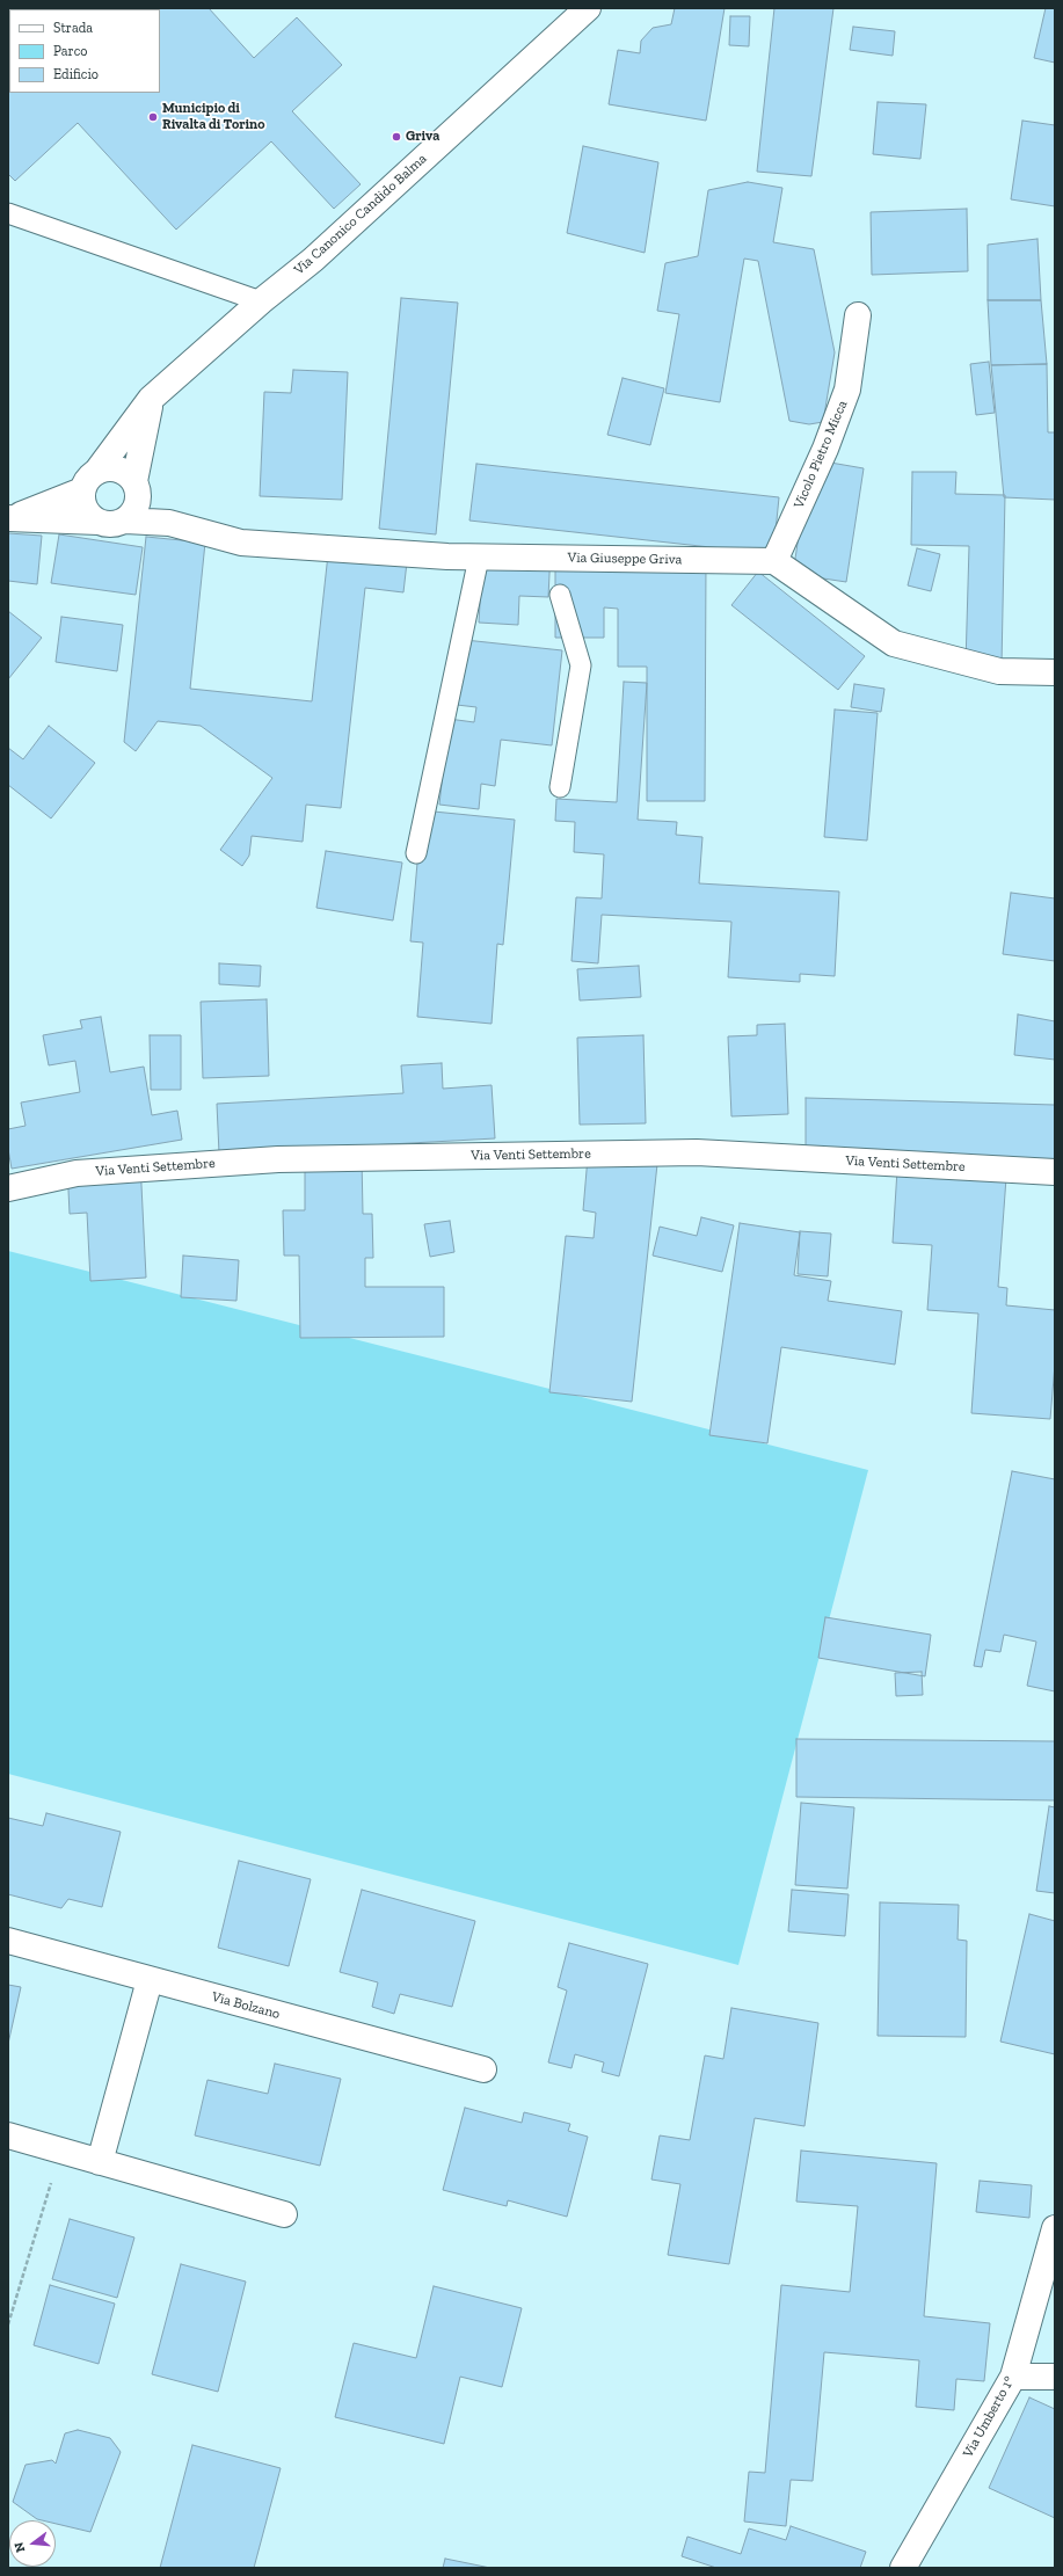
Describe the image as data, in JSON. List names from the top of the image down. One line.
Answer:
{"streets":{"street":["Via Canonico Candido Balma","Vicolo Pietro Micca","Via Giuseppe Griva","Via Venti Settembre","Via Bolzano","Via Umberto 1°"]},"crossings":[["Via Canonico Candido Balma","Via Giuseppe Griva"],["Vicolo Pietro Micca","Via Giuseppe Griva"]],"places":["Municipio di Rivalta di Torino","Griva"],"legend":["Strada","Parco","Edificio"],"north":"left"}
